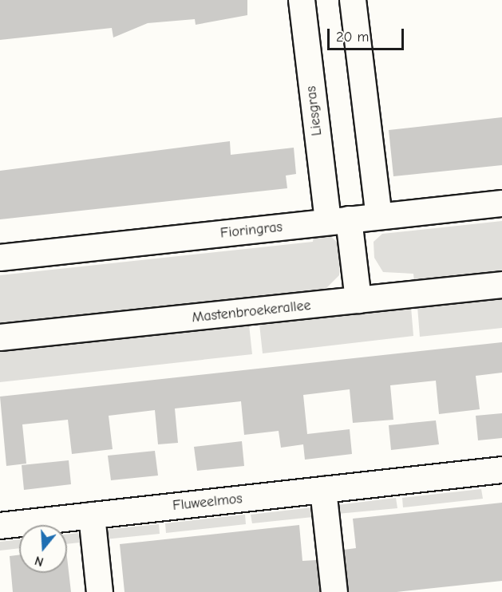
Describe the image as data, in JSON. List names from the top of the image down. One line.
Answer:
{"streets":{"street":["Liesgras","Fioringras","Mastenbroekerallee","Fluweelmos"]},"crossings":[["Liesgras","Fioringras"],["Liesgras","Mastenbroekerallee"]],"scale_bar":"20 m","north":"bottom"}
